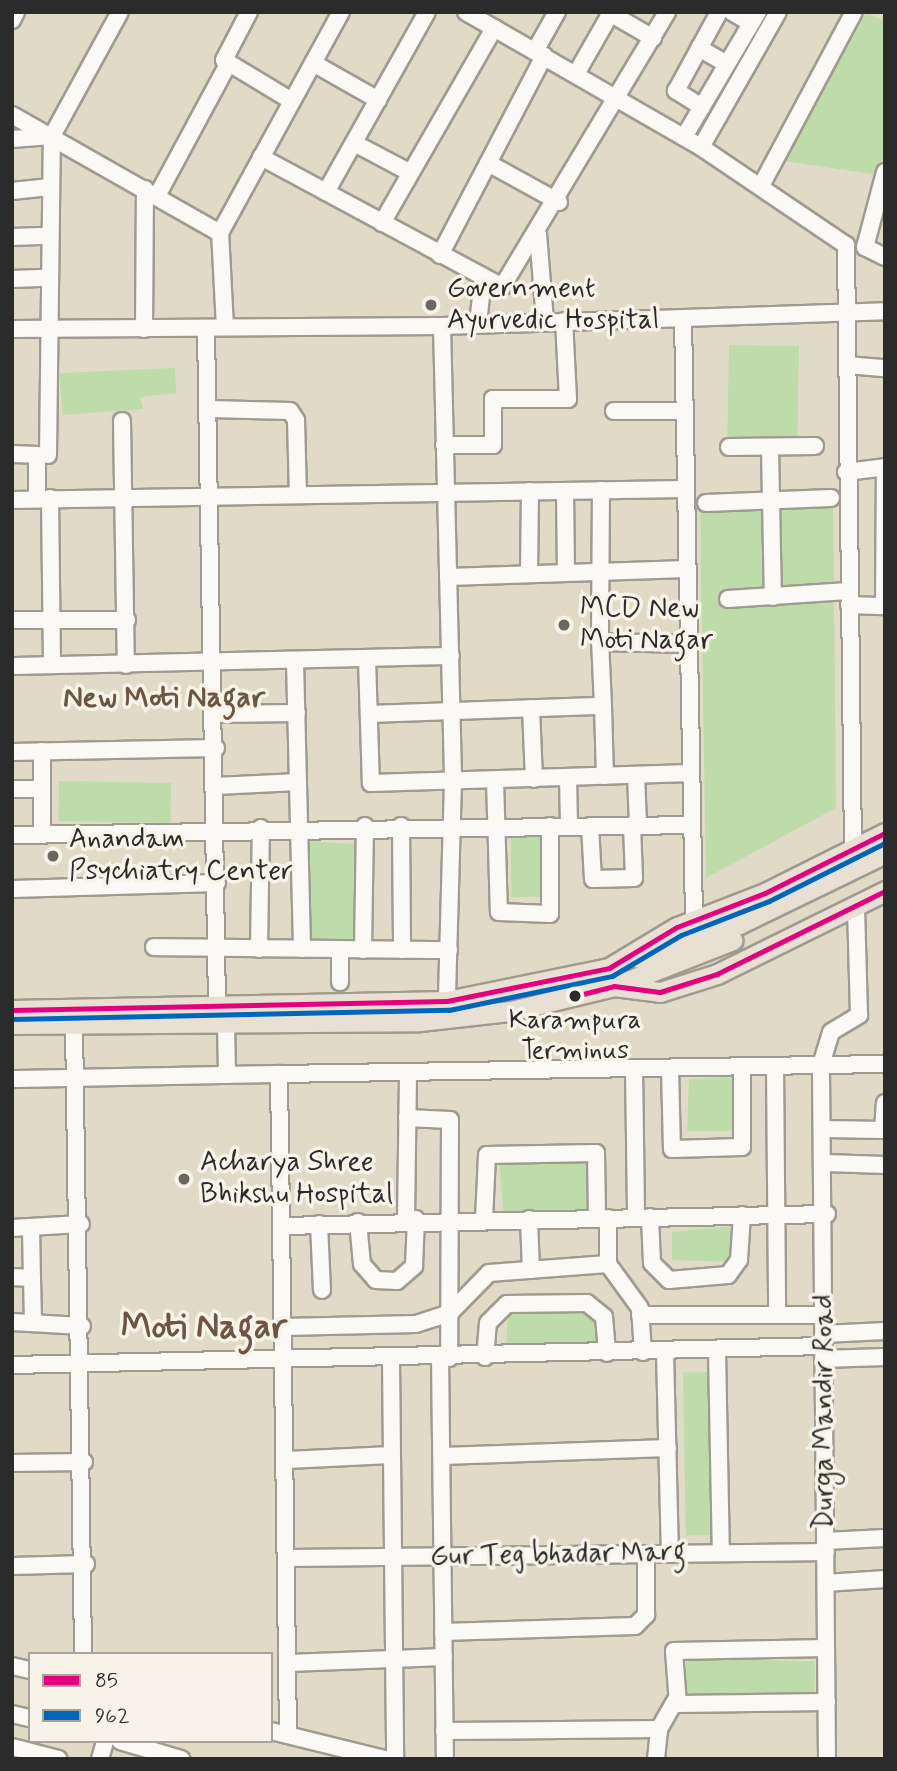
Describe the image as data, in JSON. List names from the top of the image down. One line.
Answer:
{"streets":{"street":["Durga Mandir Road","Gur Teg bhadar Marg"]},"crossings":[["Durga Mandir Road","Gur Teg bhadar Marg"]],"districts":["New Moti Nagar","Moti Nagar"],"places":["Government Ayurvedic Hospital","MCD New Moti Nagar","Anandam Psychiatry Center","Karampura Terminus","Acharya Shree Bhikshu Hospital"],"lines":["transit line 85","transit line 962"],"legend":["85","962"]}
